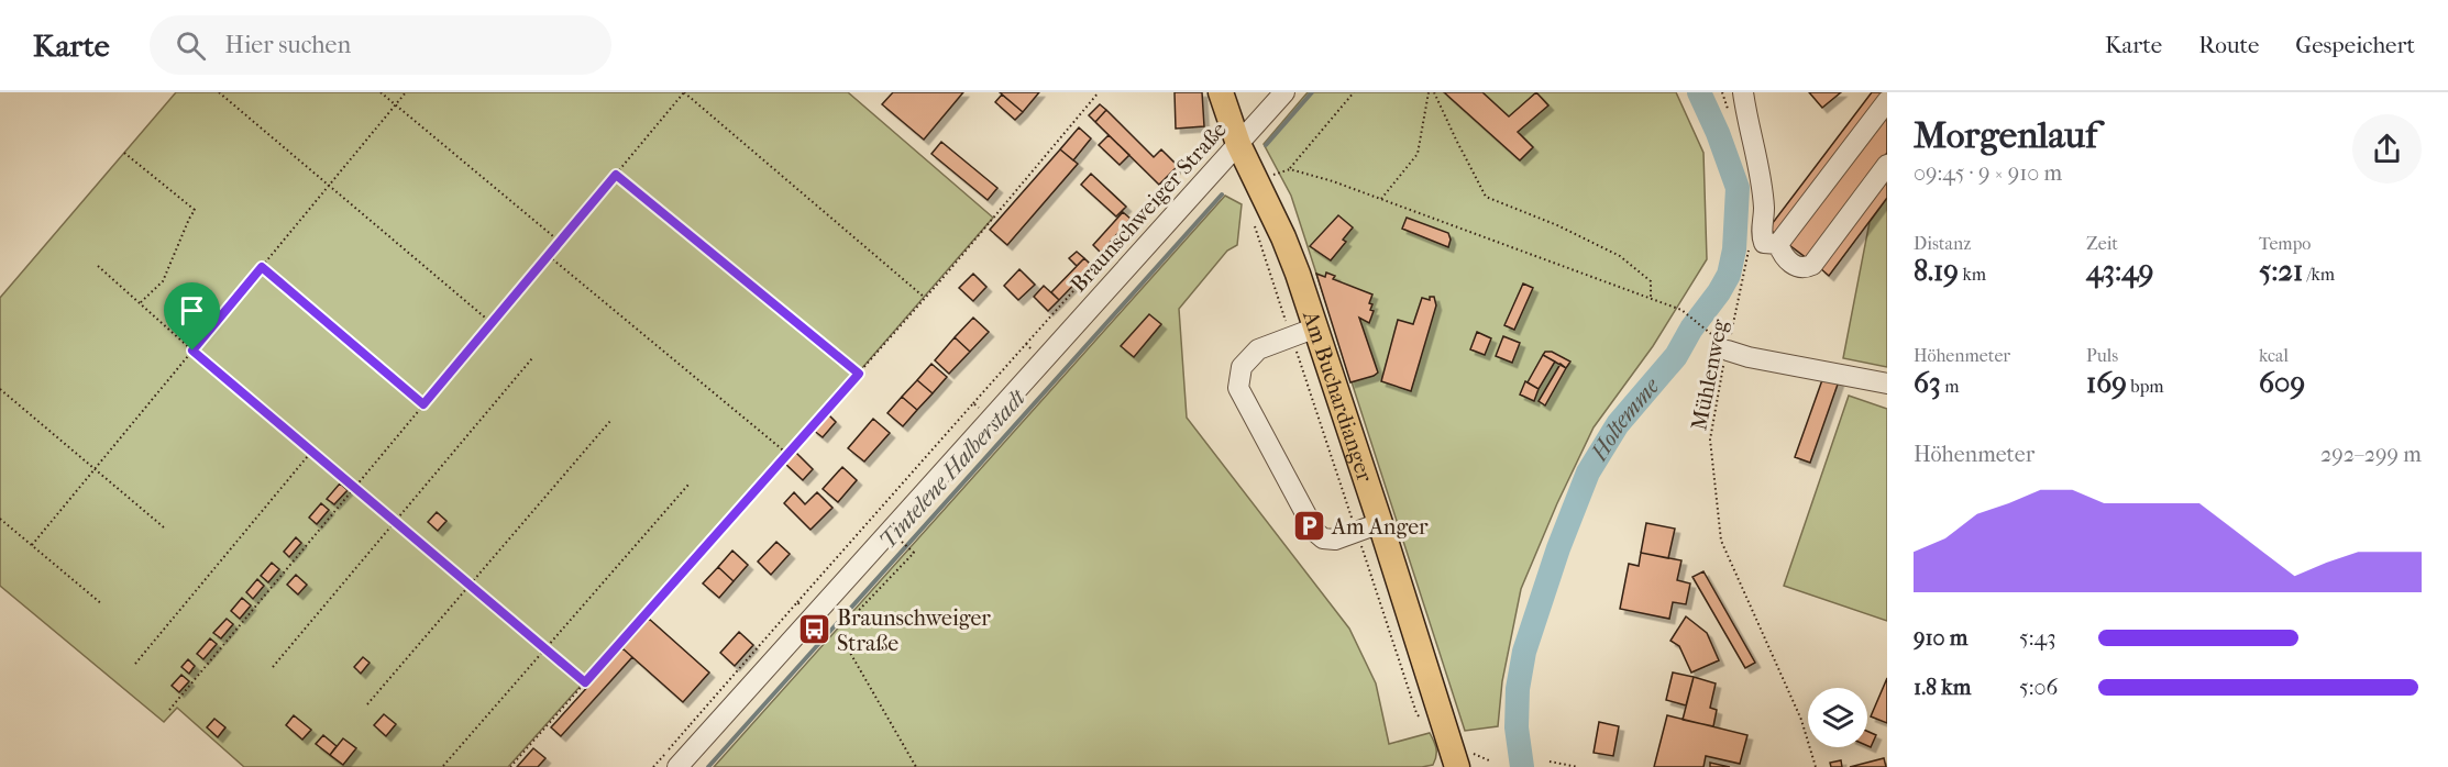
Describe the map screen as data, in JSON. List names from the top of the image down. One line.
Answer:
{"streets":{"main road":["Am Buchardianger"],"street":["Braunschweiger Straße"],"path":["Mühlenweg"]},"crossings":[["Braunschweiger Straße","Am Buchardianger"]],"water":["Holtemme","Tintelene Halberstadt"],"places":{"parking":["Am Anger"],"bus stop":["Braunschweiger Straße"]},"page":{"header":"Karte","search":"Hier suchen","nav":["Karte","Route","Gespeichert"],"heading":["Morgenlauf","09:45 · 9 × 910 m"],"stats":[["Distanz","8.19 km"],["Zeit","43:49"],["Tempo","5:21 /km"],["Höhenmeter","63 m"],["Puls","169 bpm"],["kcal","609"]],"chart":["Höhenmeter","292–299 m"],"list":[{"name":"910 m","note":"5:43"},{"name":"1.8 km","note":"5:06"}]}}
